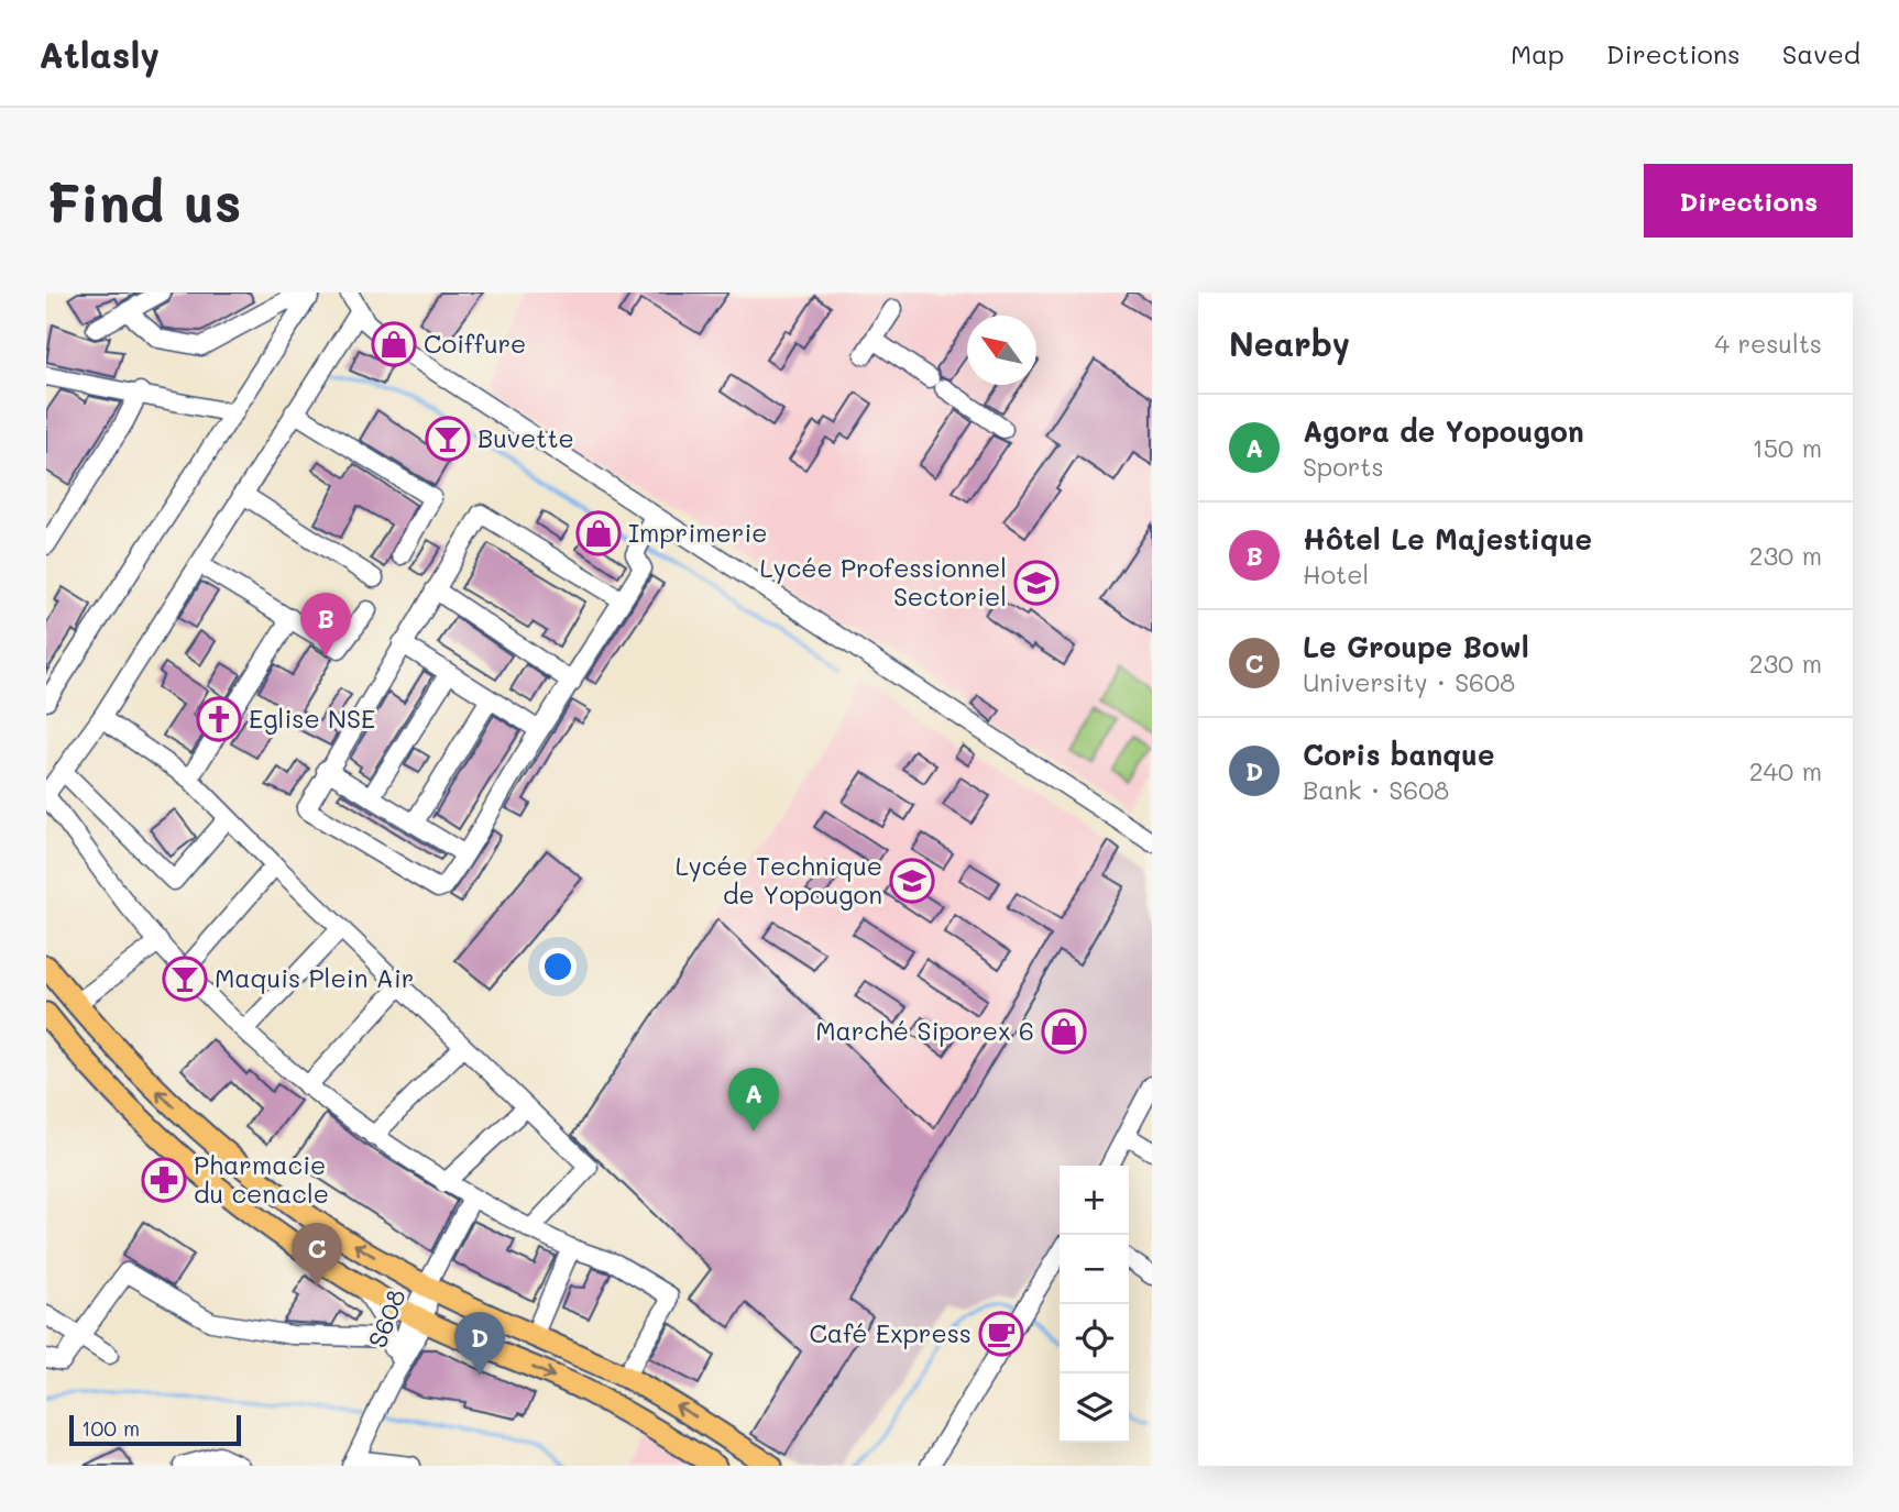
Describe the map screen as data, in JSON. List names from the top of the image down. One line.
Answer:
{"streets":{"street":["S608"]},"places":{"shop":["Coiffure","Imprimerie","Marché Siporex 6"],"bar":["Buvette","Maquis Plein Air"],"school or university":["Lycée Professionnel Sectoriel","Lycée Technique de Yopougon"],"church":["Eglise NSE"],"pharmacy":["Pharmacie du cenacle"],"cafe":["Café Express"]},"scale_bar":"100 m","north":"top left","page":{"header":"Atlasly","nav":["Map","Directions","Saved"],"buttons":"Directions","title":"Find us","heading":["Nearby","4 results"],"list":[{"mark":"A","name":"Agora de Yopougon","note":"Sports","value":"150 m"},{"mark":"B","name":"Hôtel Le Majestique","note":"Hotel","value":"230 m"},{"mark":"C","name":"Le Groupe Bowl","note":"University · S608","value":"230 m"},{"mark":"D","name":"Coris banque","note":"Bank · S608","value":"240 m"}],"pins":["B","A","C","D"],"map_buttons":["+","−"],"scale":"100 m"}}
